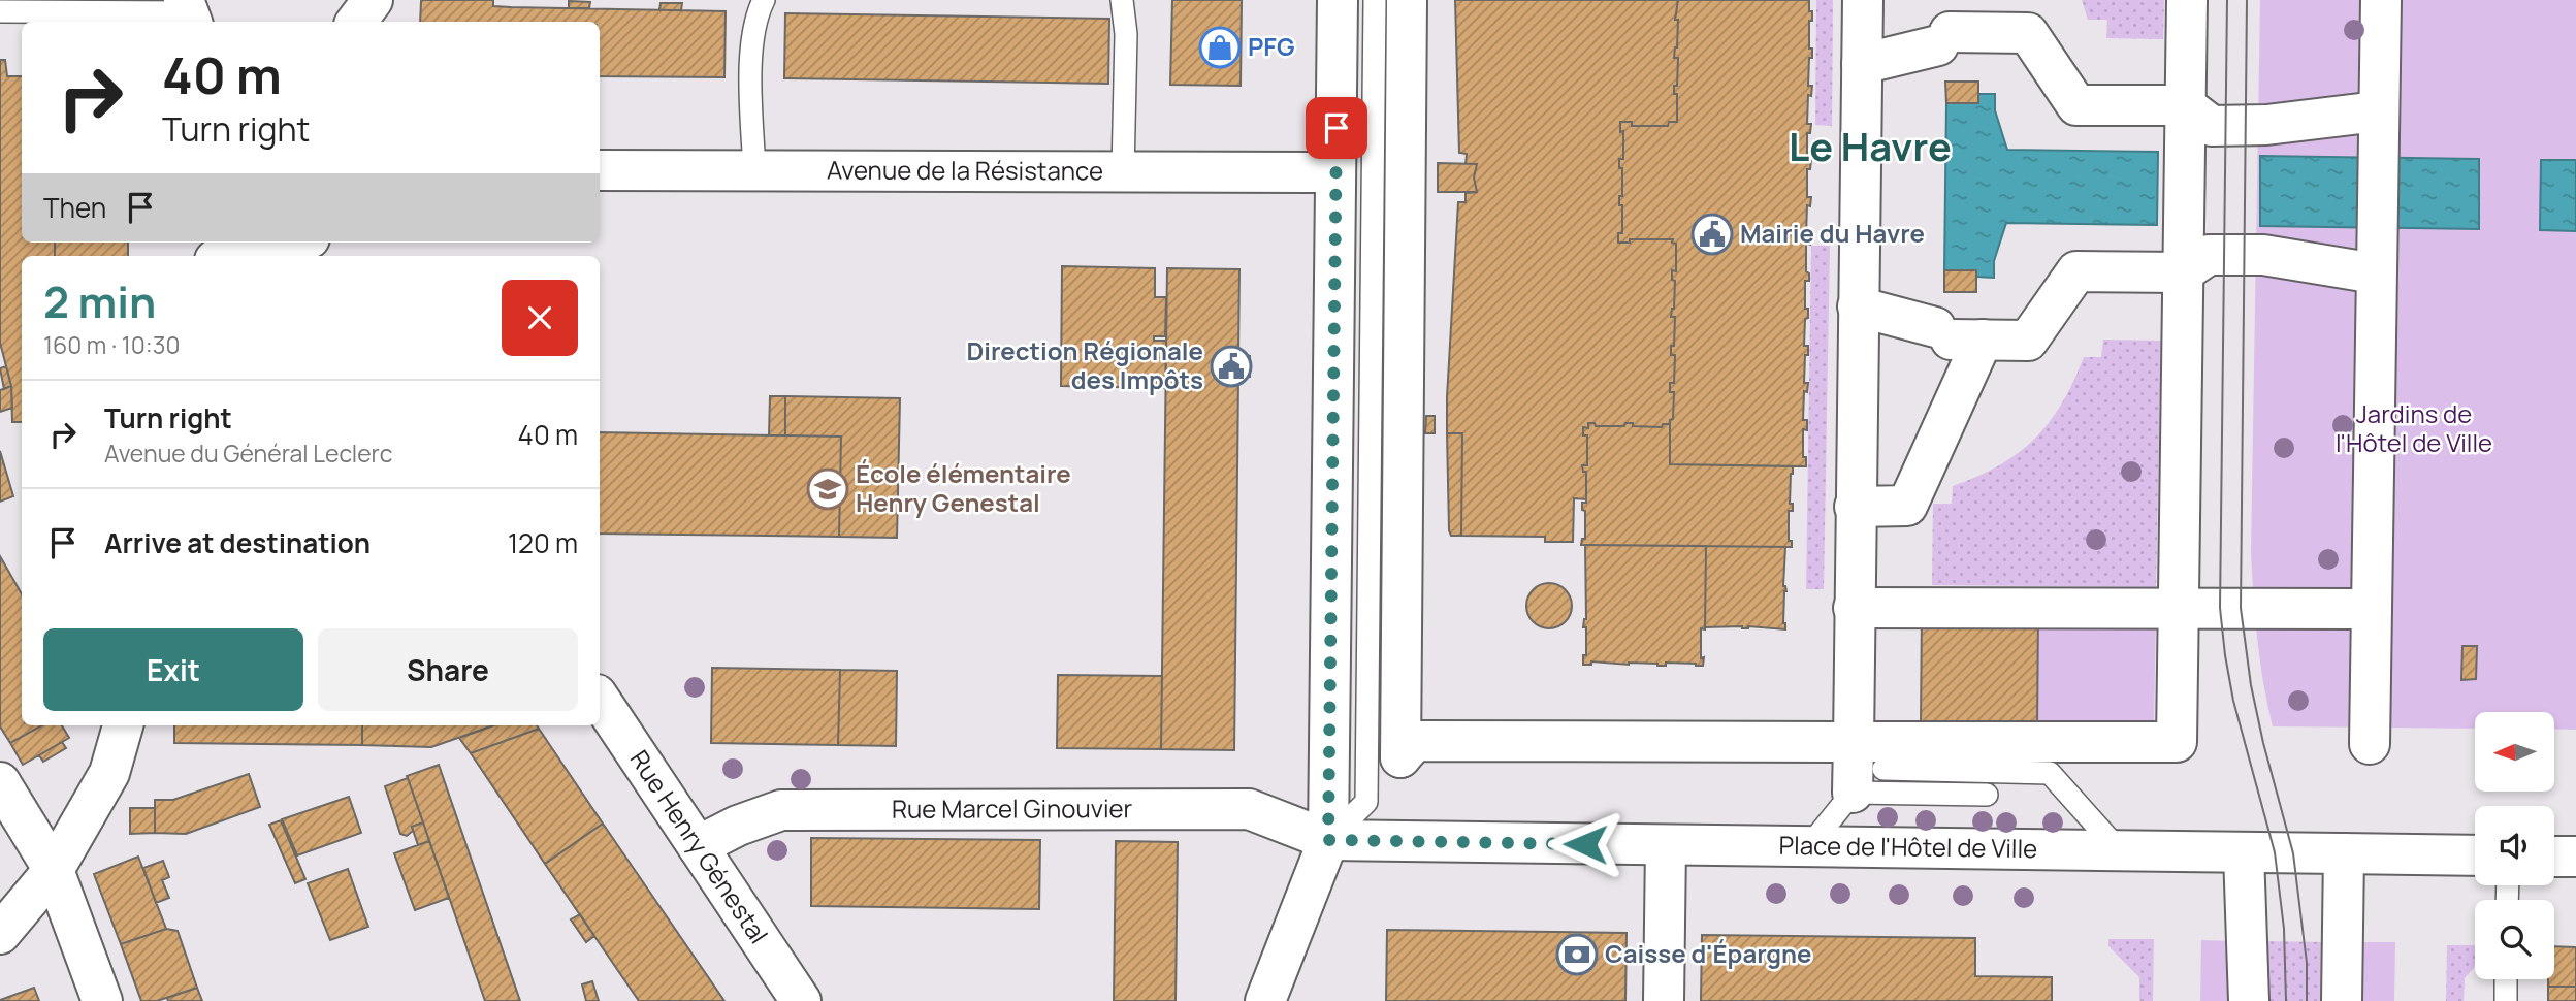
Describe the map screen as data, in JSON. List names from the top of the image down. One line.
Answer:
{"streets":{"street":["Avenue de la Résistance","Rue Marcel Ginouvier","Rue Henry Génestal","Place de l'Hôtel de Ville"]},"crossings":[["Rue Marcel Ginouvier","Rue Henry Génestal"],["Rue Marcel Ginouvier","Place de l'Hôtel de Ville"]],"districts":["Le Havre"],"parks":["Jardins de l'Hôtel de Ville"],"places":{"shop":["PFG"],"public building":["Mairie du Havre","Direction Régionale des Impôts"],"school or university":["École élémentaire Henry Genestal"],"bank":["Caisse d'Épargne"]},"north":"left","page":{"turn":["40 m","Turn right"],"then":"Then","heading":["2 min","160 m · 10:30"],"list":[{"name":"Turn right","note":"Avenue du Général Leclerc","value":"40 m"},{"name":"Arrive at destination","value":"120 m"}],"buttons":["Exit","Share"]}}
